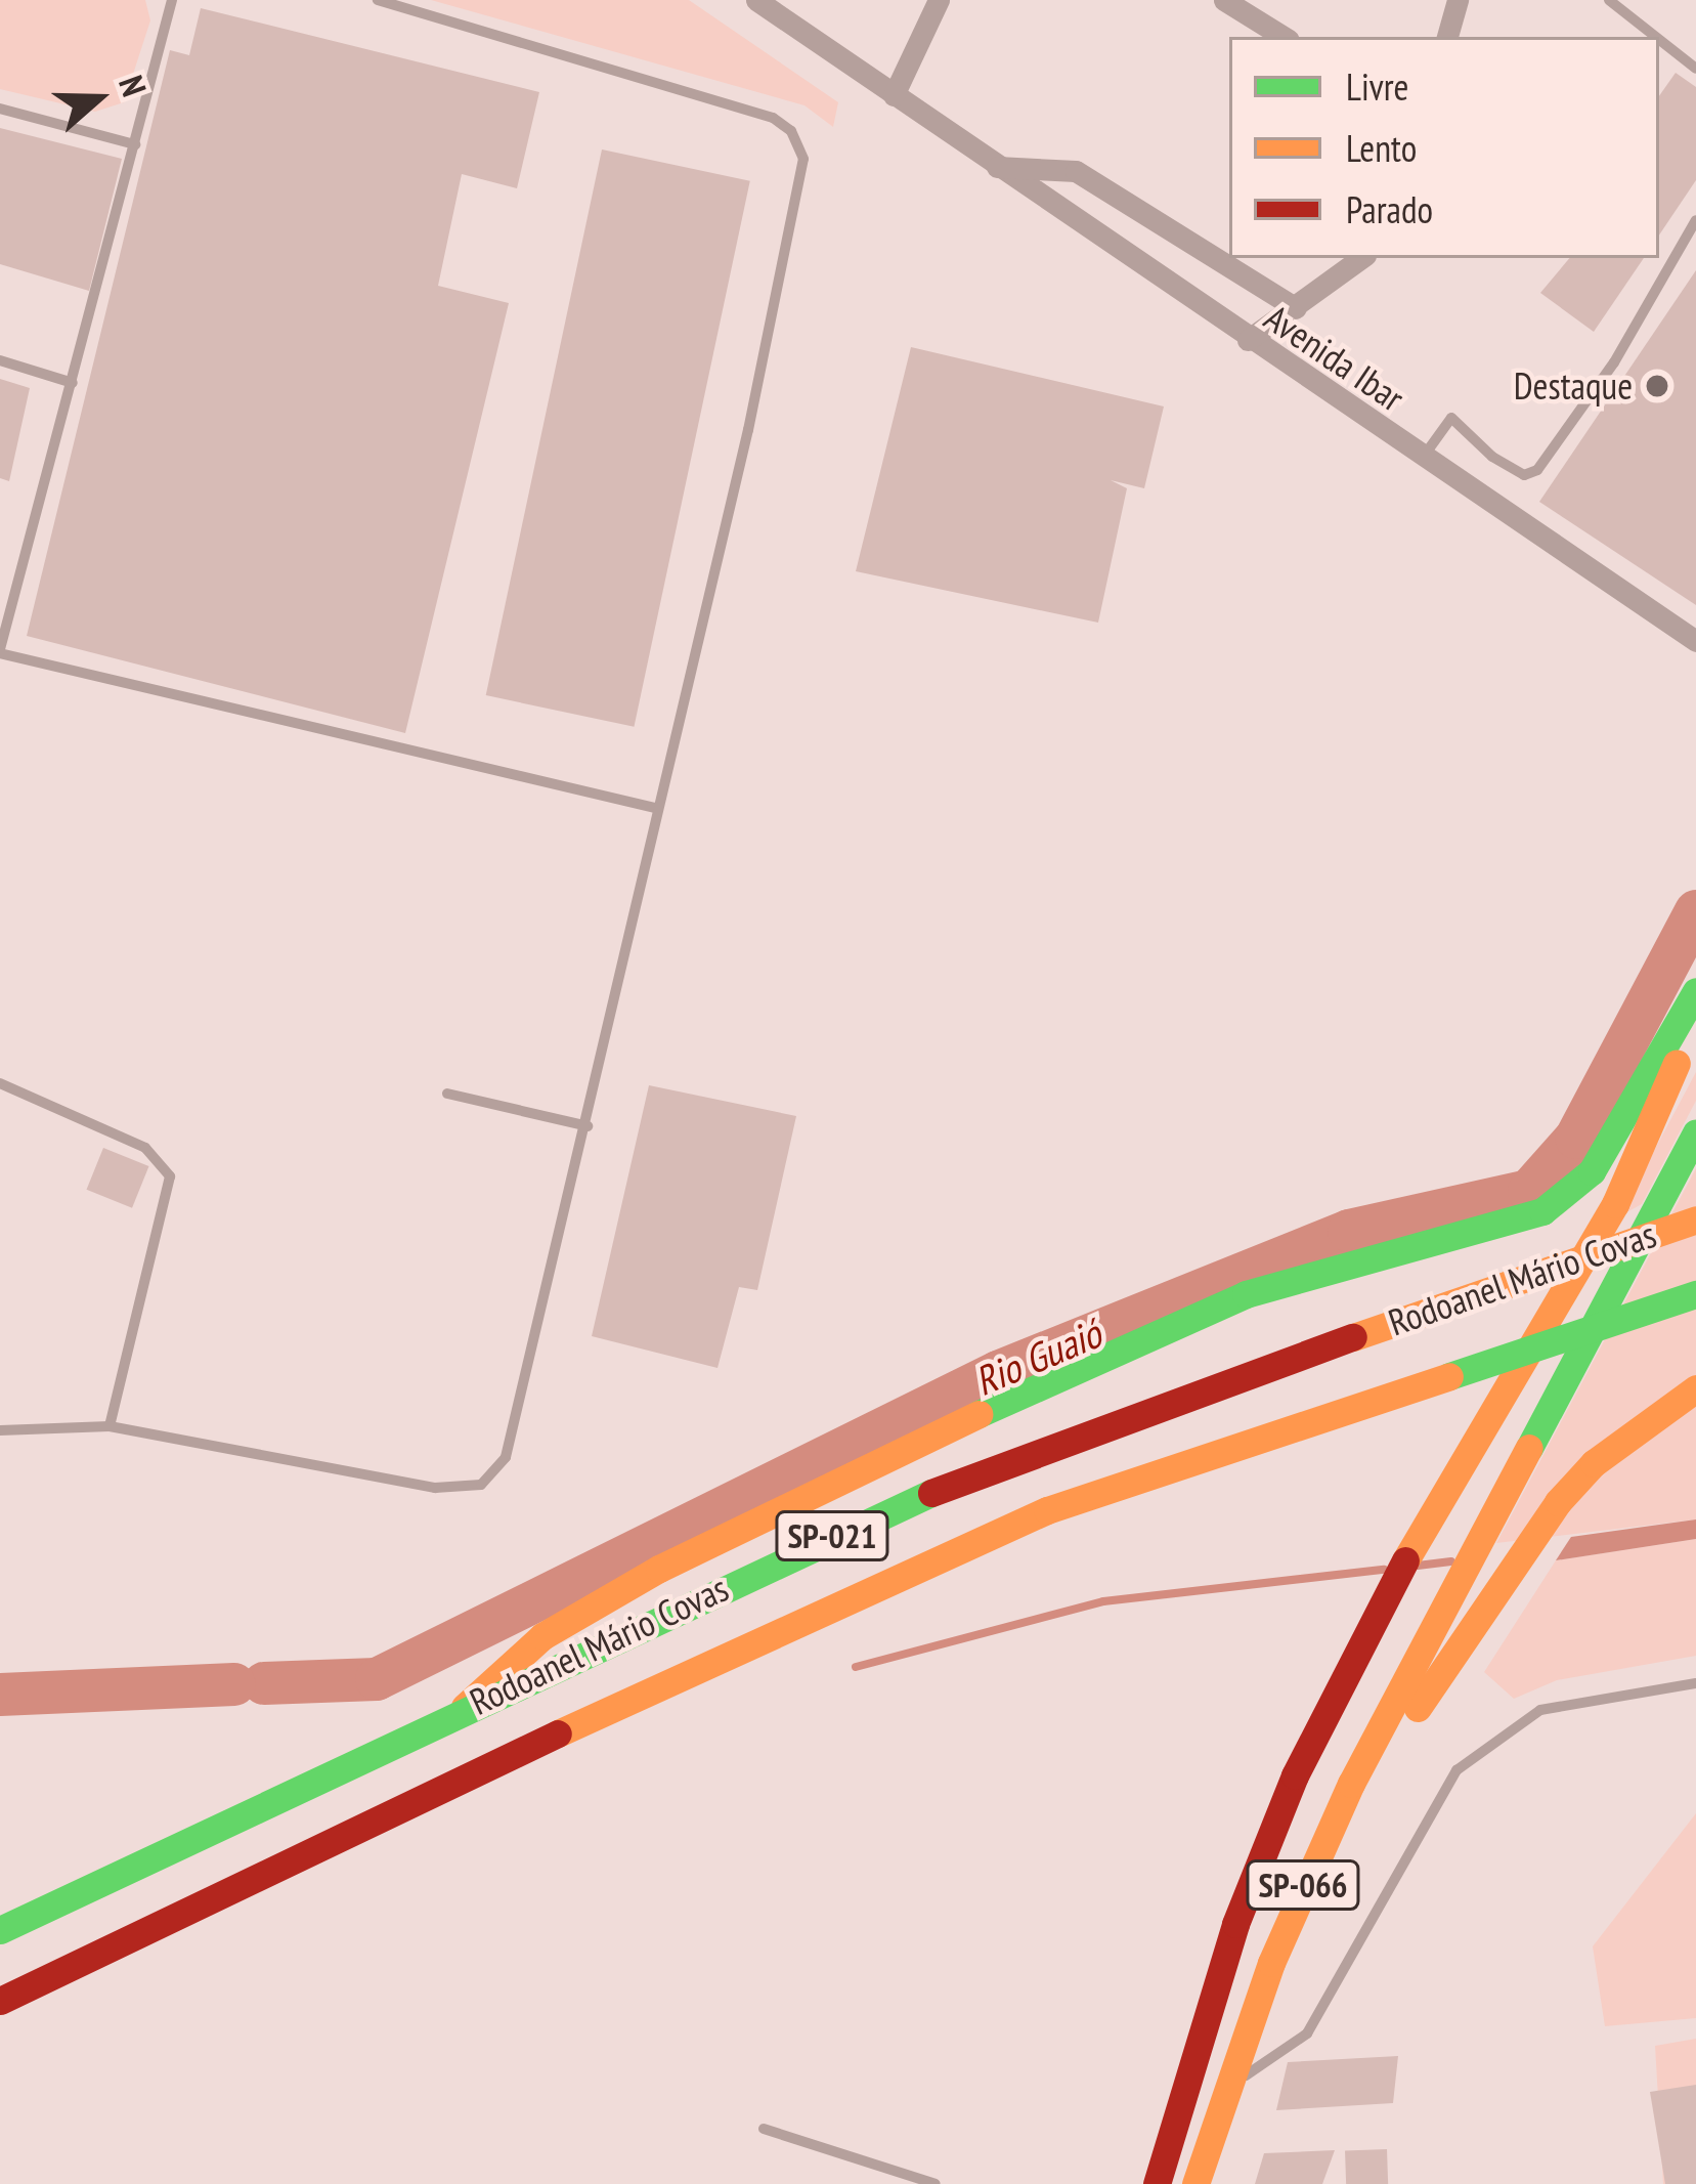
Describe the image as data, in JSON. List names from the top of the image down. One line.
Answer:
{"streets":{"highway":["Rodoanel Mário Covas","SP-021","SP-066"],"street":["Avenida Ibar"]},"water":["Rio Guaió"],"places":["Destaque"],"legend":["Livre","Lento","Parado"],"north":"right"}
